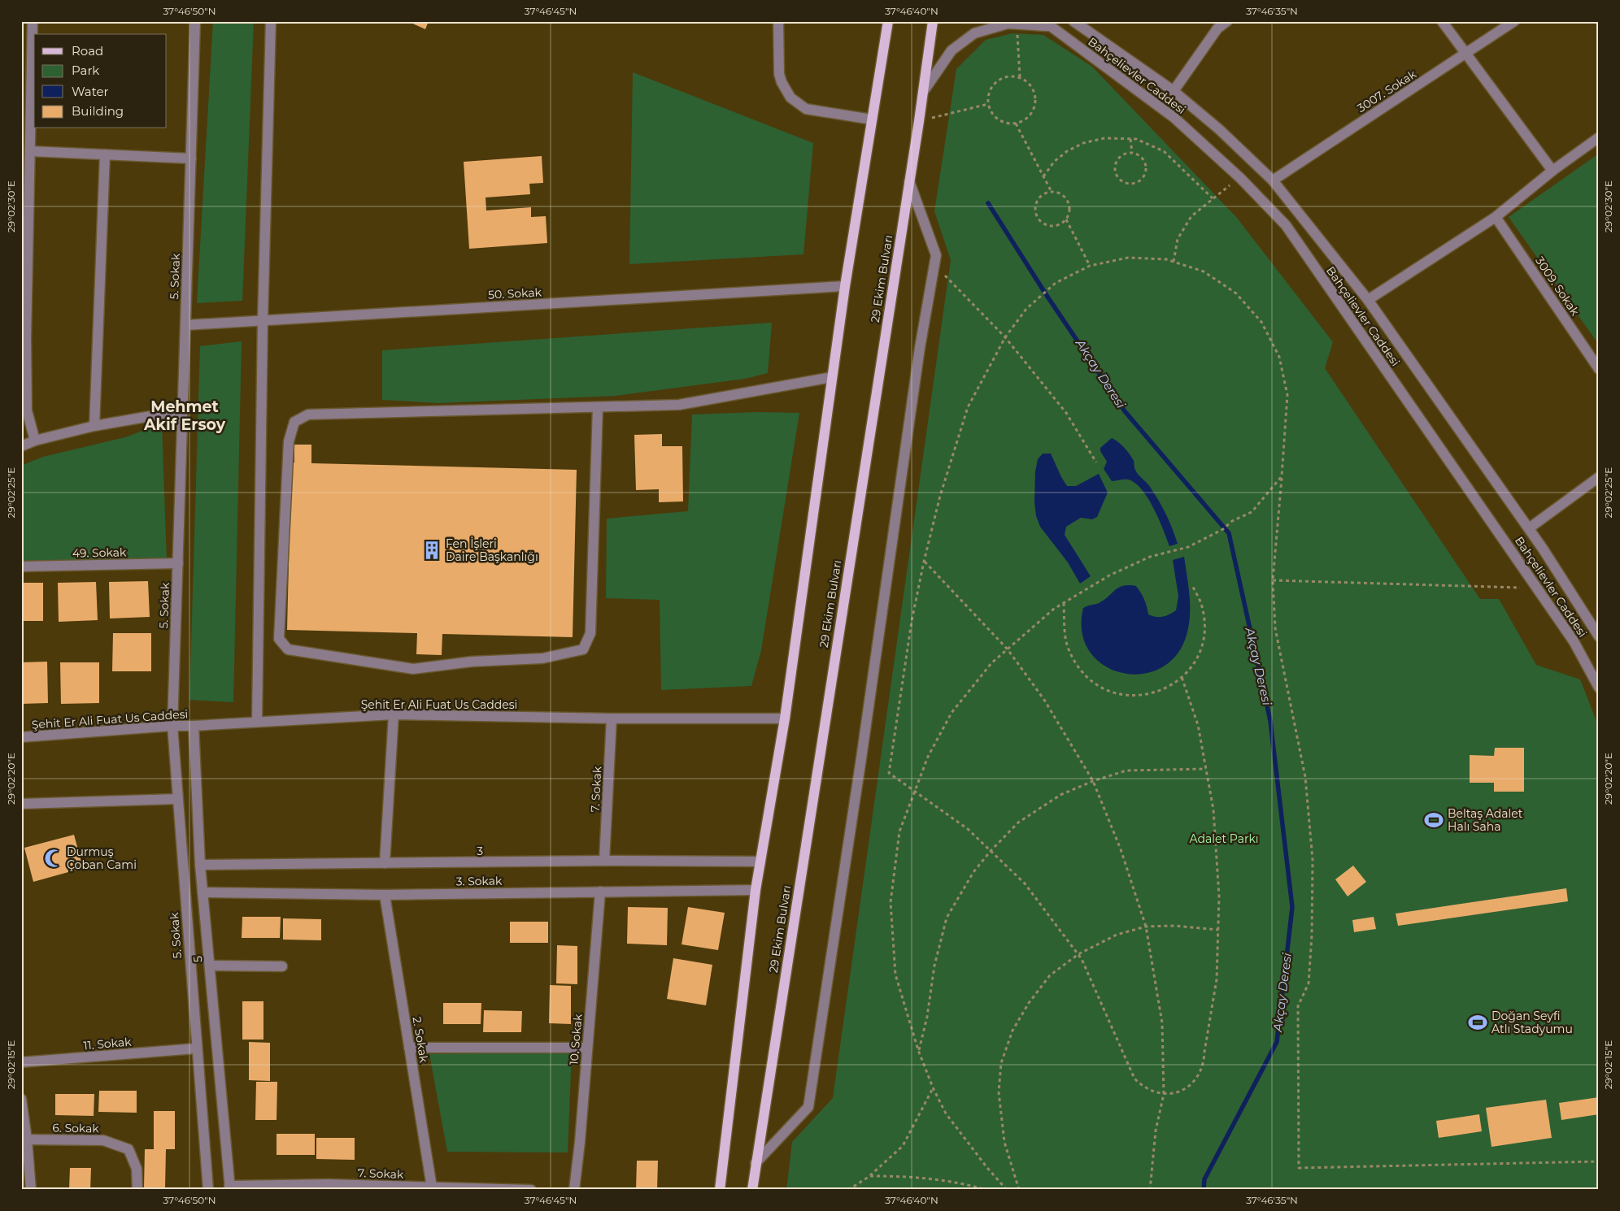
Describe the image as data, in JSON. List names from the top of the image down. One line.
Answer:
{"streets":{"main road":["29 Ekim Bulvarı"],"street":["Bahçelievler Caddesi","3007. Sokak","5. Sokak","3009. Sokak","50. Sokak","49. Sokak","Şehit Er Ali Fuat Us Caddesi","7. Sokak","3","3. Sokak","5","2. Sokak","10. Sokak","11. Sokak","6. Sokak"]},"crossings":[["Bahçelievler Caddesi","3007. Sokak"],["5. Sokak","50. Sokak"],["5. Sokak","49. Sokak"],["5. Sokak","Şehit Er Ali Fuat Us Caddesi"],["5. Sokak","11. Sokak"],["Şehit Er Ali Fuat Us Caddesi","7. Sokak"],["Şehit Er Ali Fuat Us Caddesi","5"],["7. Sokak","3"],["7. Sokak","5"],["7. Sokak","2. Sokak"],["3","5"],["3. Sokak","5"],["3. Sokak","2. Sokak"],["3. Sokak","10. Sokak"]],"districts":["Mehmet Akif Ersoy"],"water":["Akçay Deresi"],"parks":["Adalet Parkı"],"places":{"building":["Fen İşleri Daire Başkanlığı"],"sports":["Beltaş Adalet Halı Saha","Doğan Seyfi Atlı Stadyumu"],"mosque":["Durmuş Çoban Cami"]},"legend":["Road","Park","Water","Building"],"coordinates":["37°46'50\"N","37°46'45\"N","37°46'40\"N","37°46'35\"N","29°02'30\"E","29°02'25\"E","29°02'20\"E","29°02'15\"E"]}
